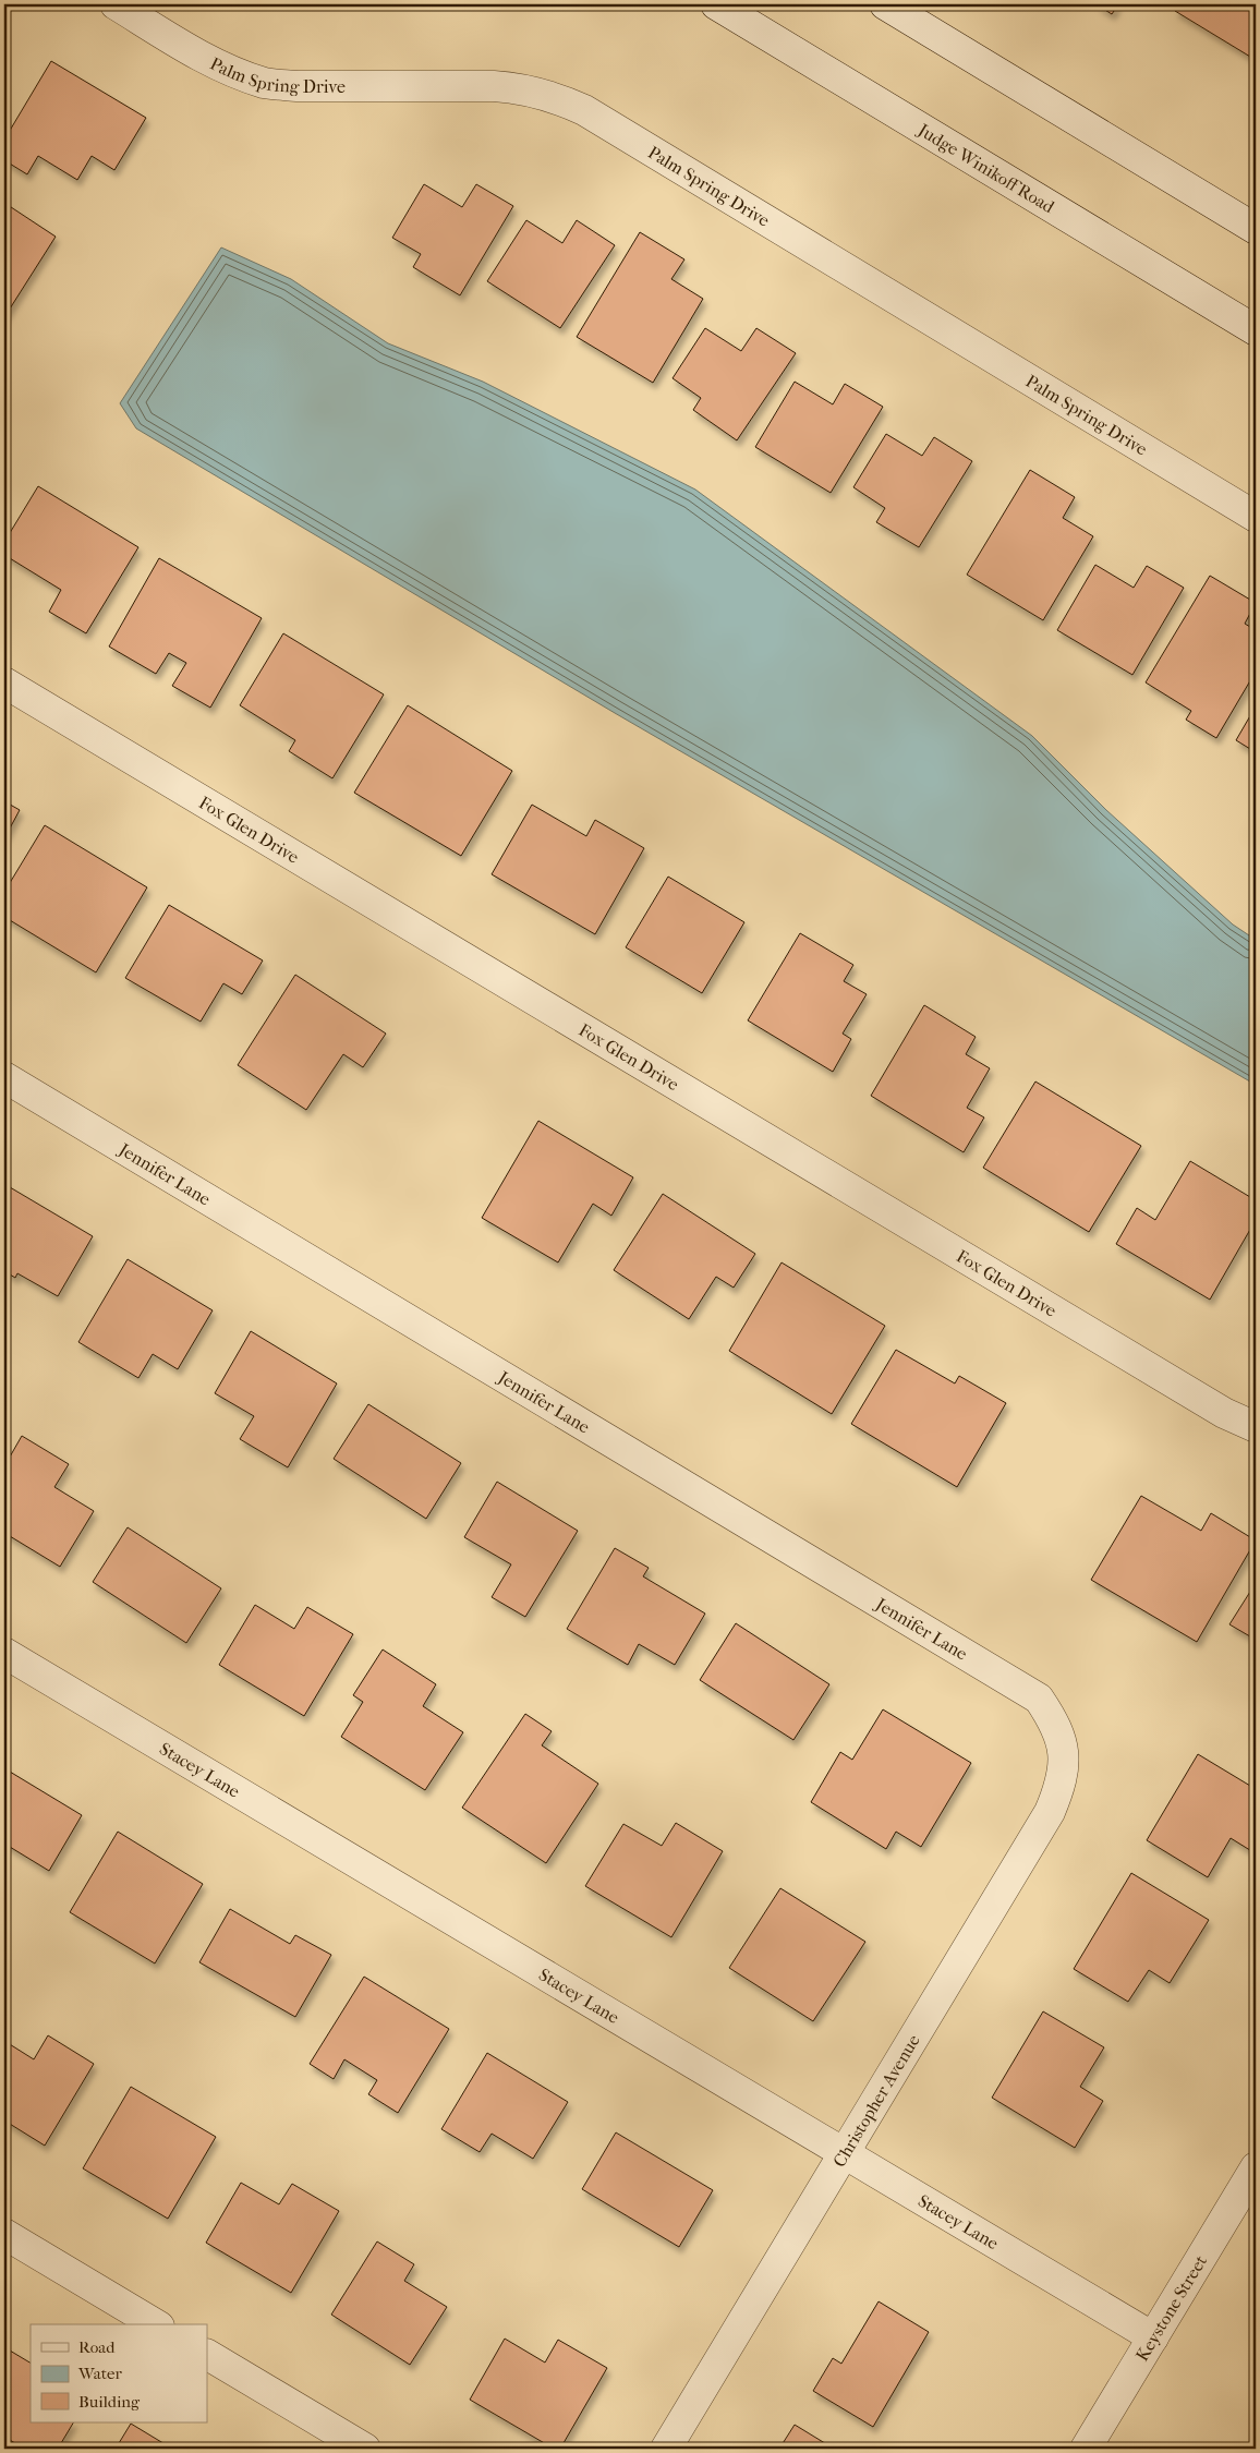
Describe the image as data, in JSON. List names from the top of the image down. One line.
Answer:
{"streets":{"street":["Palm Spring Drive","Judge Winikoff Road","Fox Glen Drive","Jennifer Lane","Stacey Lane","Christopher Avenue","Keystone Street"]},"crossings":[["Jennifer Lane","Christopher Avenue"],["Stacey Lane","Christopher Avenue"],["Stacey Lane","Keystone Street"]],"legend":["Road","Water","Building"]}
